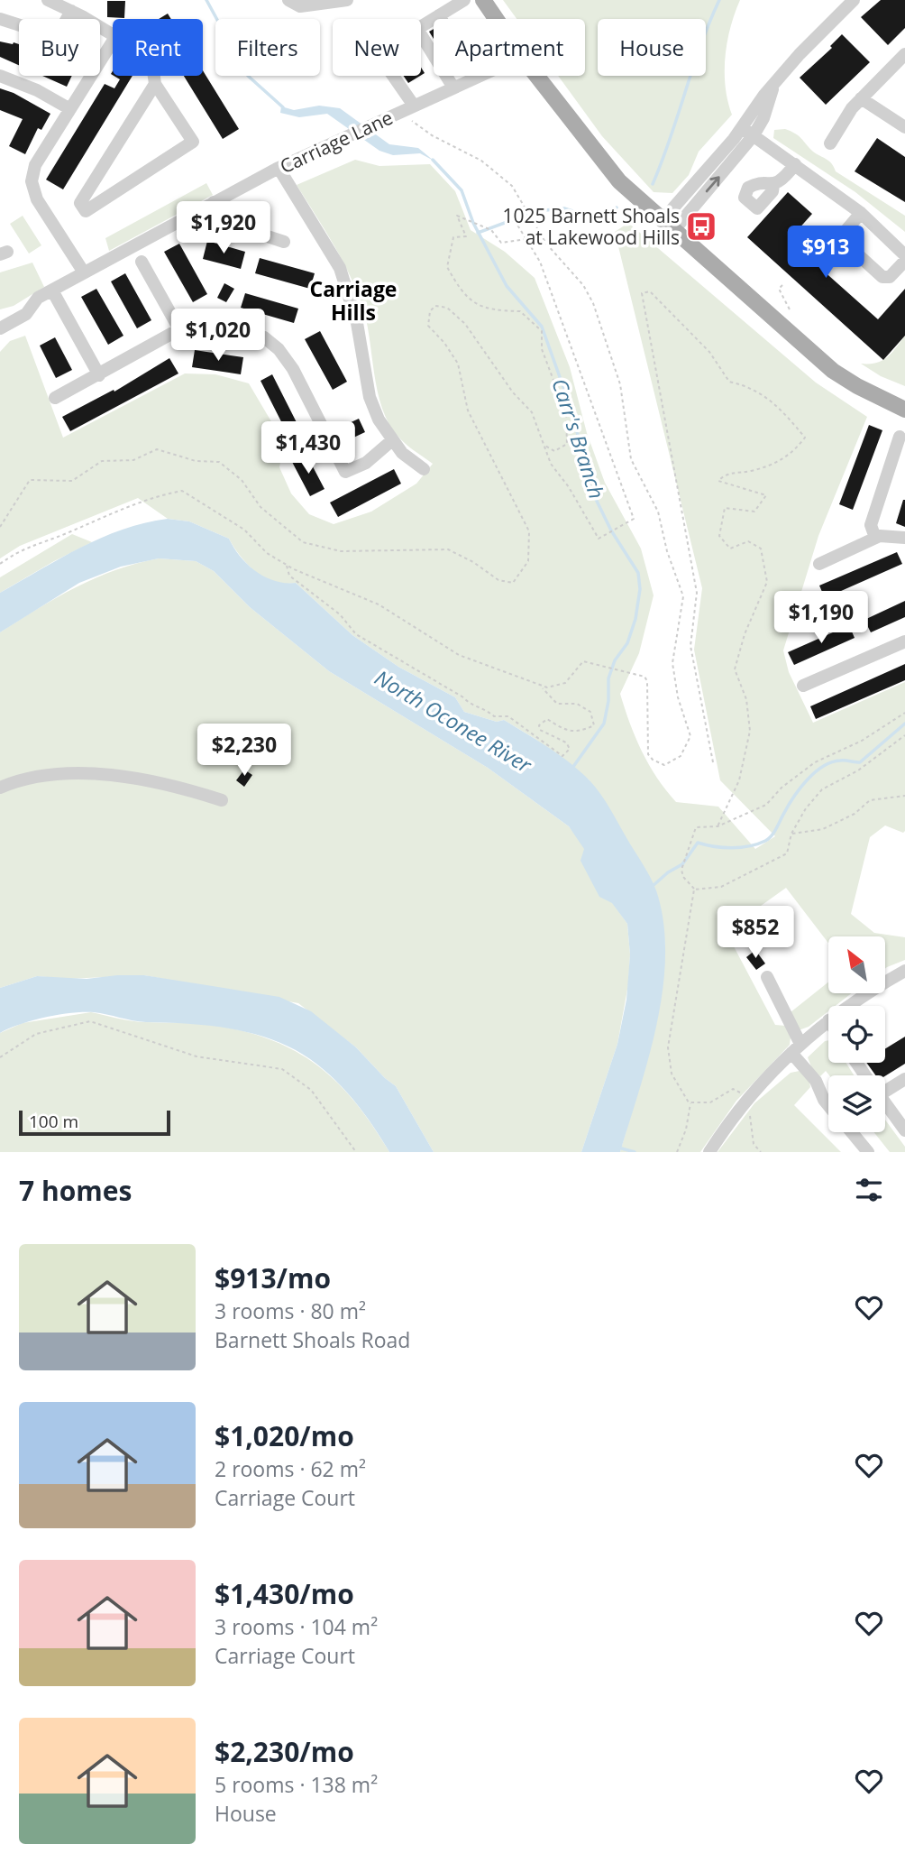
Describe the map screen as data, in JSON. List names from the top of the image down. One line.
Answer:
{"streets":{"street":["Carriage Lane"]},"districts":["Carriage Hills"],"water":["Carr's Branch","North Oconee River"],"places":{"bus stop":["1025 Barnett Shoals at Lakewood Hills"]},"scale_bar":"100 m","north":"top left","page":{"chip":["Buy","Rent","Filters","New","Apartment","House"],"price":["$1,920","$913","$1,020","$1,430","$1,190","$2,230","$852"],"scale":"100 m","heading":"7 homes","list":[{"name":"$913/mo","note":"3 rooms · 80 m² · Barnett Shoals Road"},{"name":"$1,020/mo","note":"2 rooms · 62 m² · Carriage Court"},{"name":"$1,430/mo","note":"3 rooms · 104 m² · Carriage Court"},{"name":"$2,230/mo","note":"5 rooms · 138 m² · House"}]}}
